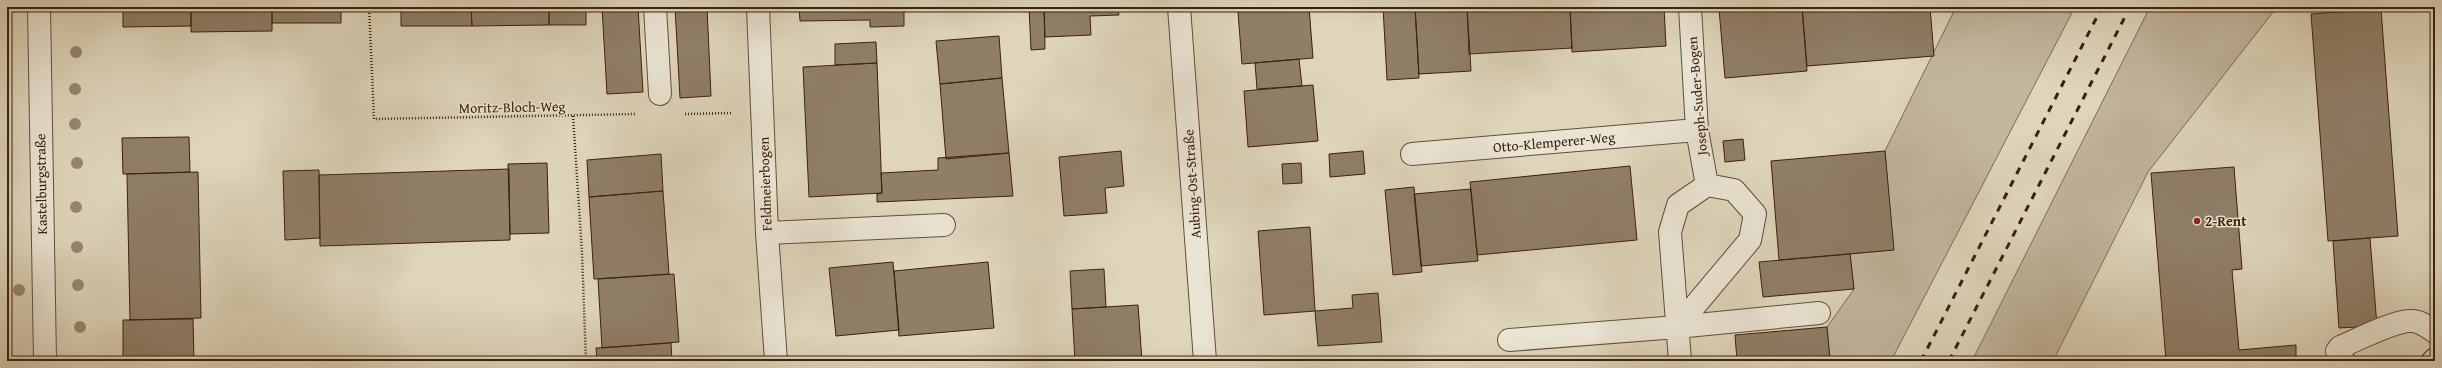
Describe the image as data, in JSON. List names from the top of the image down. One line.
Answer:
{"streets":{"street":["Joseph-Suder-Bogen","Otto-Klemperer-Weg","Kastelburgstraße","Feldmeierbogen","Aubing-Ost-Straße"],"path":["Moritz-Bloch-Weg"]},"crossings":[["Joseph-Suder-Bogen","Otto-Klemperer-Weg"]],"places":["2-Rent"]}
